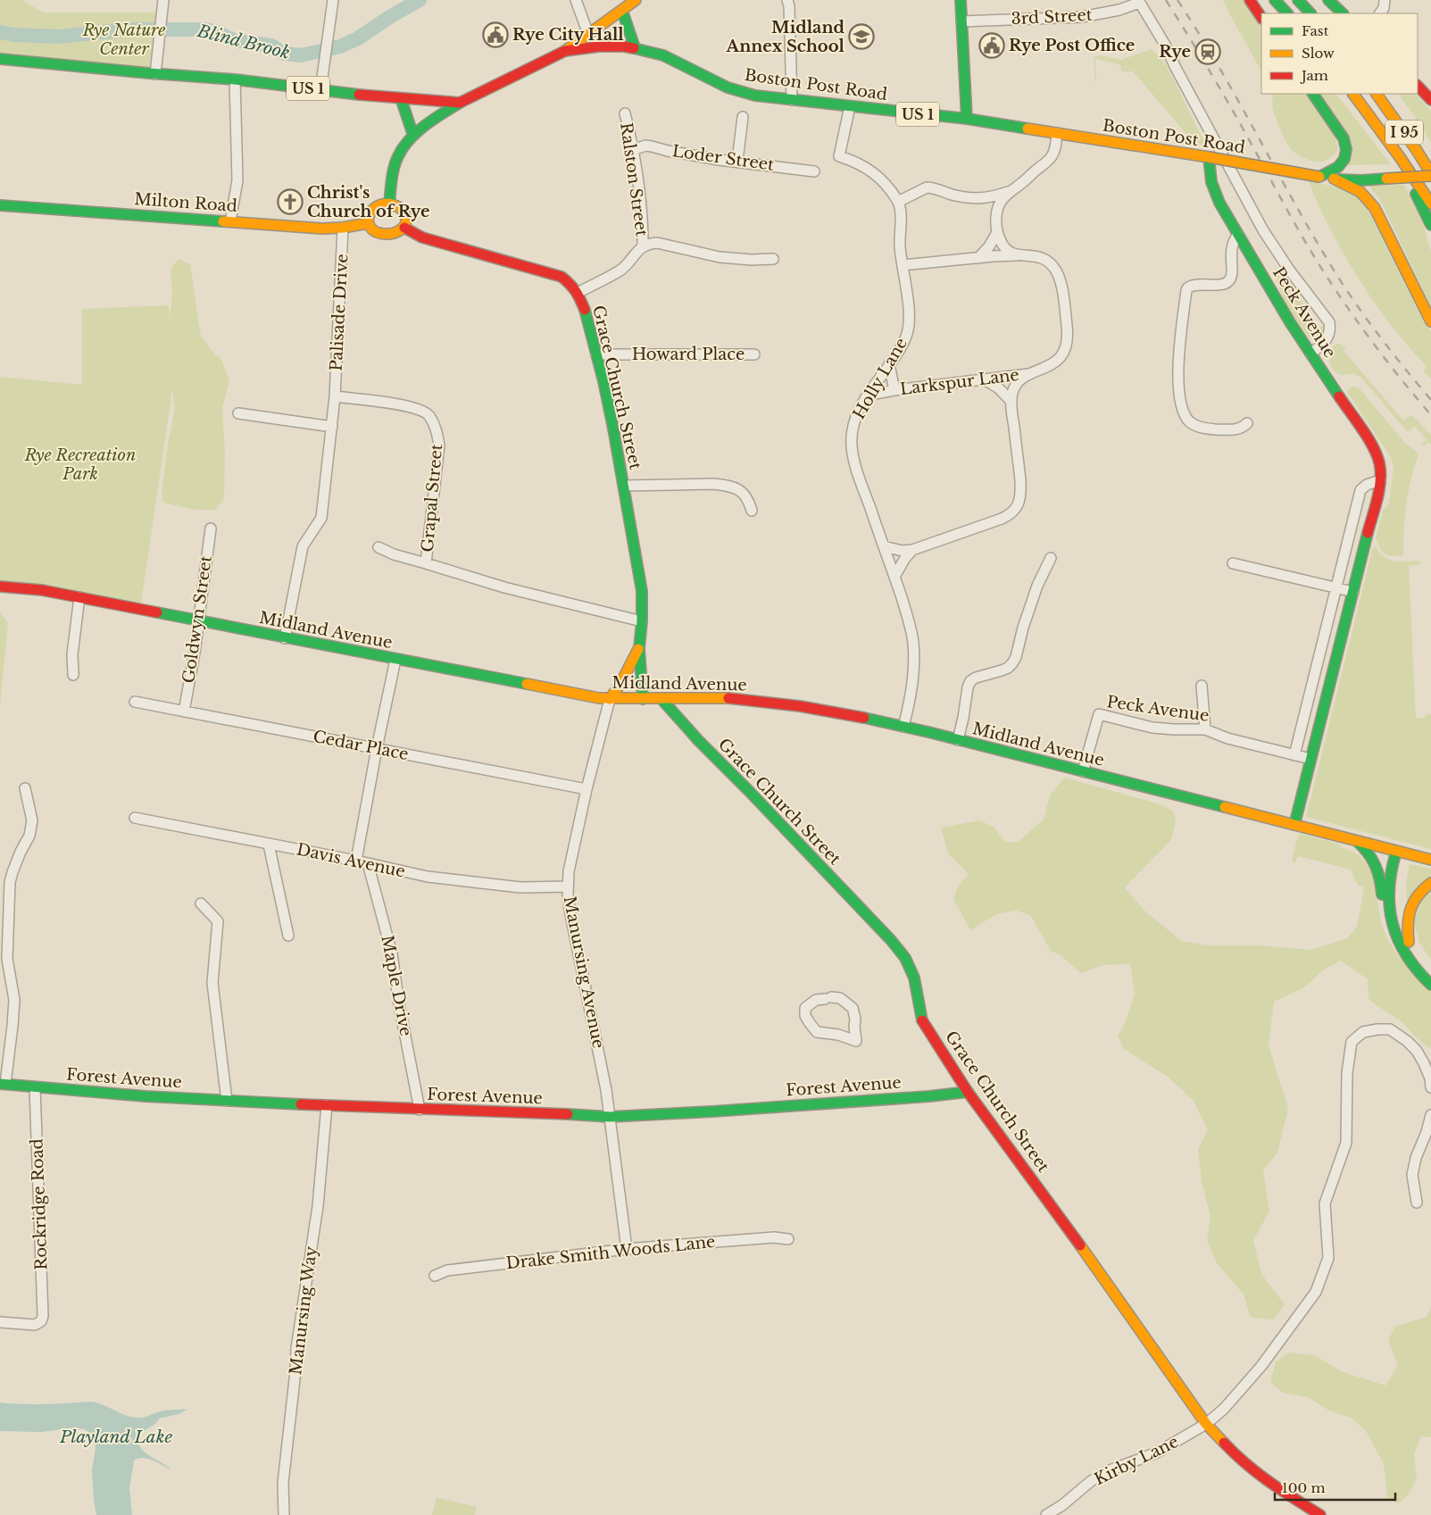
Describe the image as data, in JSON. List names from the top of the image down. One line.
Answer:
{"streets":{"main road":["Boston Post Road","US 1","I 95","Milton Road","Peck Avenue","Grace Church Street","Midland Avenue","Forest Avenue"],"street":["3rd Street","Loder Street","Ralston Street","Palisade Drive","Howard Place","Holly Lane","Larkspur Lane","Grapal Street","Goldwyn Street","Cedar Place","Davis Avenue","Manursing Avenue","Maple Drive","Rockridge Road","Drake Smith Woods Lane","Manursing Way","Kirby Lane"]},"crossings":[["Boston Post Road","US 1"],["Boston Post Road","I 95"],["Boston Post Road","Milton Road"],["Boston Post Road","Peck Avenue"],["Boston Post Road","Grace Church Street"],["Loder Street","Ralston Street"],["Milton Road","Palisade Drive"],["Milton Road","Grace Church Street"],["Palisade Drive","Grapal Street"],["Palisade Drive","Midland Avenue"],["Peck Avenue","Midland Avenue"],["Howard Place","Grace Church Street"],["Holly Lane","Larkspur Lane"],["Holly Lane","Midland Avenue"],["Grace Church Street","Grapal Street"],["Grace Church Street","Midland Avenue"],["Grace Church Street","Manursing Avenue"],["Grace Church Street","Forest Avenue"],["Grace Church Street","Kirby Lane"],["Goldwyn Street","Midland Avenue"],["Goldwyn Street","Cedar Place"],["Midland Avenue","Manursing Avenue"],["Cedar Place","Manursing Avenue"],["Davis Avenue","Manursing Avenue"],["Davis Avenue","Maple Drive"],["Manursing Avenue","Forest Avenue"],["Manursing Avenue","Drake Smith Woods Lane"],["Maple Drive","Forest Avenue"],["Forest Avenue","Rockridge Road"],["Forest Avenue","Manursing Way"]],"water":["Blind Brook","Playland Lake"],"parks":["Rye Nature Center","Rye Recreation Park"],"places":{"public building":["Rye City Hall","Rye Post Office"],"school or university":["Midland Annex School"],"station":["Rye"],"church":["Christ's Church of Rye"]},"legend":["Fast","Slow","Jam"],"scale_bar":"100 m"}
